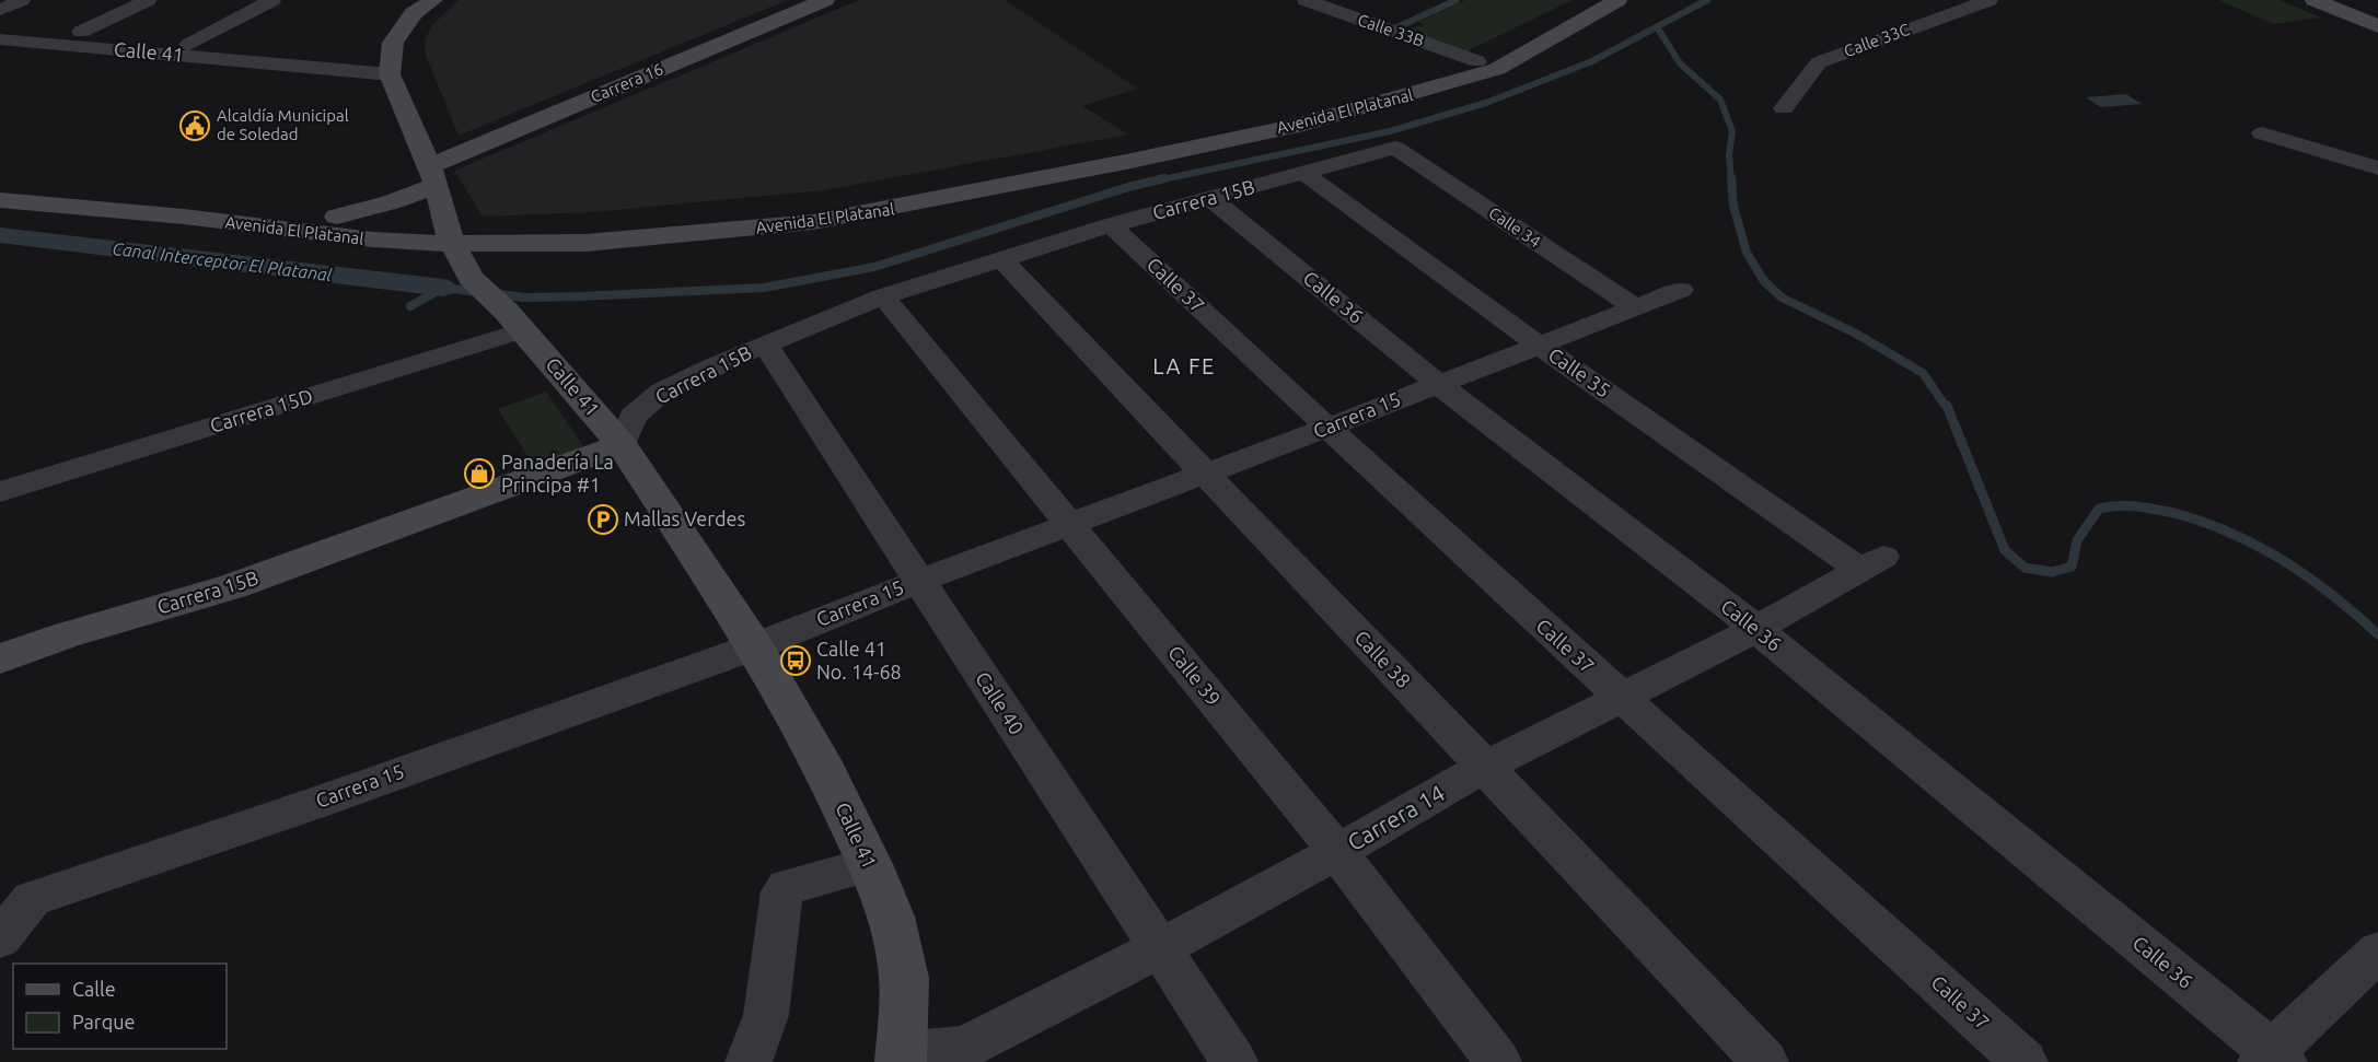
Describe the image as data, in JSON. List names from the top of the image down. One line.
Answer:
{"streets":{"main road":["Calle 41","Carrera 16","Avenida El Platanal","Carrera 15B"],"street":["Calle 33B","Calle 33C","Calle 34","Calle 37","Calle 36","Calle 35","Carrera 15D","Carrera 15","Calle 38","Calle 39","Calle 40","Carrera 14"]},"crossings":[["Calle 33B","Avenida El Platanal"],["Calle 41","Carrera 16"],["Calle 41","Avenida El Platanal"],["Calle 41","Carrera 15B"],["Calle 41","Carrera 15D"],["Calle 41","Carrera 15"],["Calle 41","Carrera 14"],["Carrera 16","Avenida El Platanal"],["Carrera 15B","Calle 34"],["Carrera 15B","Calle 37"],["Carrera 15B","Calle 36"],["Carrera 15B","Calle 35"],["Carrera 15B","Calle 38"],["Carrera 15B","Calle 39"],["Carrera 15B","Calle 40"],["Calle 34","Carrera 15"],["Calle 37","Carrera 15"],["Calle 37","Carrera 14"],["Calle 36","Carrera 15"],["Calle 36","Carrera 14"],["Calle 35","Carrera 15"],["Calle 35","Carrera 14"],["Carrera 15","Calle 38"],["Carrera 15","Calle 39"],["Carrera 15","Calle 40"],["Calle 38","Carrera 14"],["Calle 39","Carrera 14"],["Calle 40","Carrera 14"]],"districts":["LA FE"],"water":["Canal Interceptor El Platanal"],"places":{"public building":["Alcaldía Municipal de Soledad"],"shop":["Panadería La Principa #1"],"parking":["Mallas Verdes"],"bus stop":["Calle 41 No. 14-68"]},"legend":["Calle","Parque"]}
